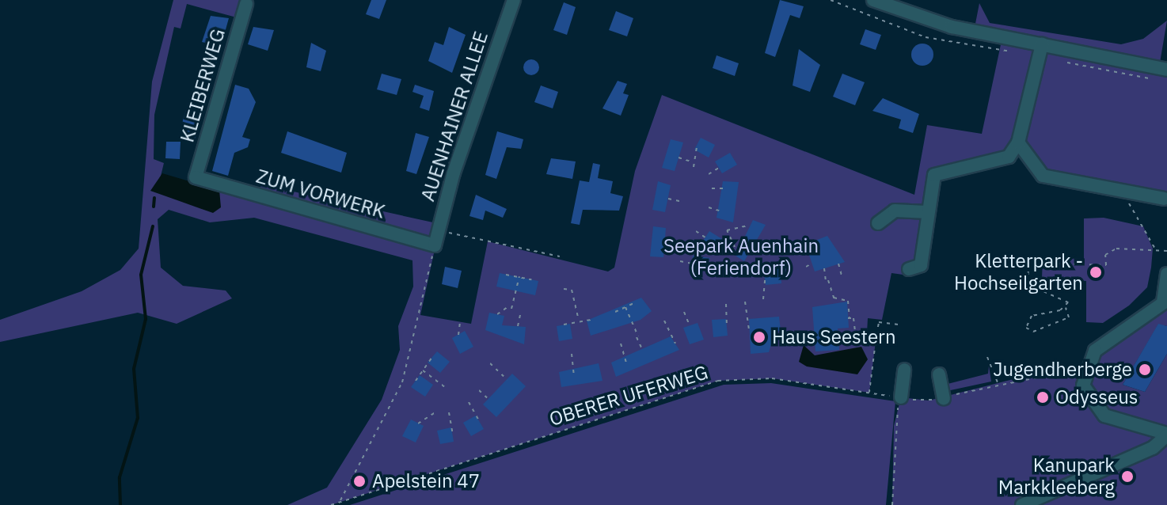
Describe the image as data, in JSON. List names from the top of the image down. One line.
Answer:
{"streets":{"street":["KLEIBERWEG","AUENHAINER ALLEE","ZUM VORWERK"],"path":["OBERER UFERWEG"]},"crossings":[["KLEIBERWEG","ZUM VORWERK"],["AUENHAINER ALLEE","ZUM VORWERK"]],"parks":["Seepark Auenhain (Feriendorf)"],"places":["Kletterpark - Hochseilgarten","Haus Seestern","Jugendherberge","Odysseus","Kanupark Markkleeberg","Apelstein 47"]}
